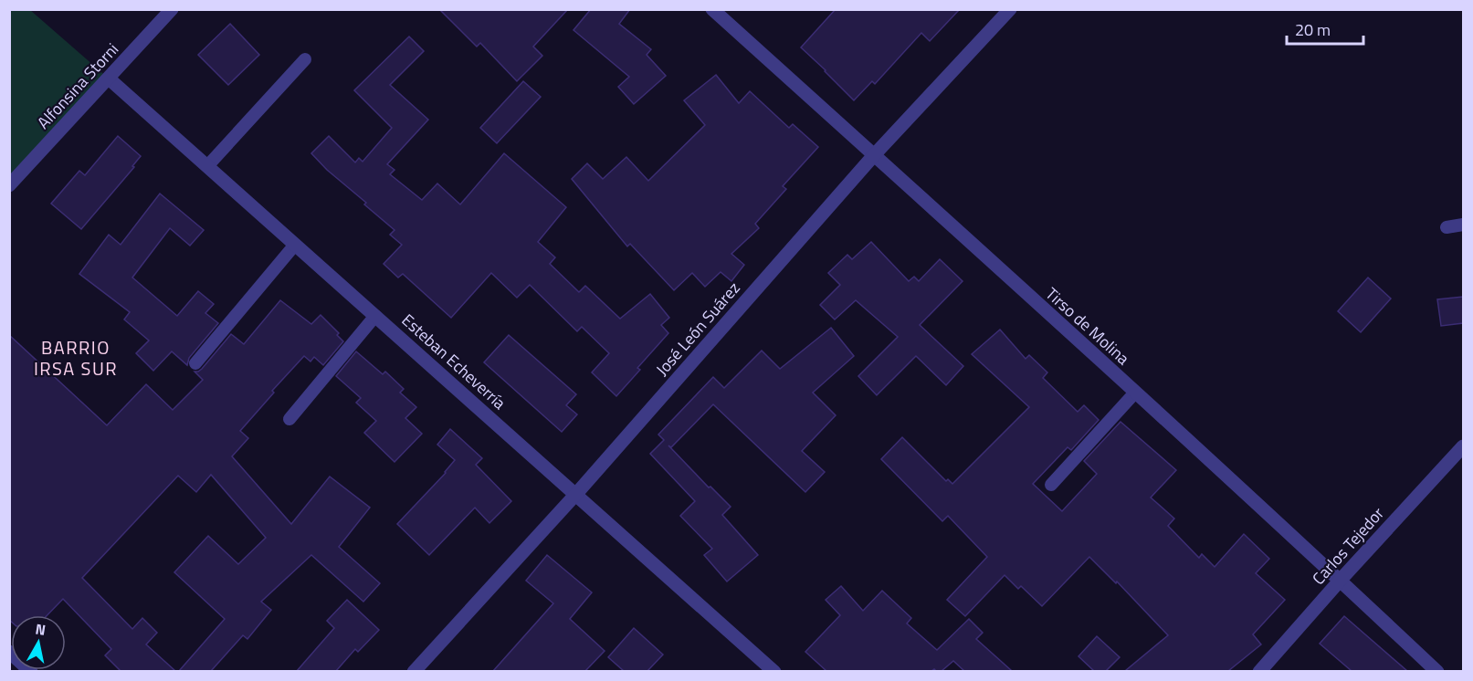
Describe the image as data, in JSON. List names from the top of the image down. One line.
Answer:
{"streets":{"street":["Alfonsina Storni","Tirso de Molina","José León Suárez","Esteban Echeverría","Carlos Tejedor"]},"crossings":[["Alfonsina Storni","Esteban Echeverría"],["Tirso de Molina","José León Suárez"],["Tirso de Molina","Carlos Tejedor"],["José León Suárez","Esteban Echeverría"]],"districts":["BARRIO IRSA SUR"],"scale_bar":"20 m","north":"top"}
